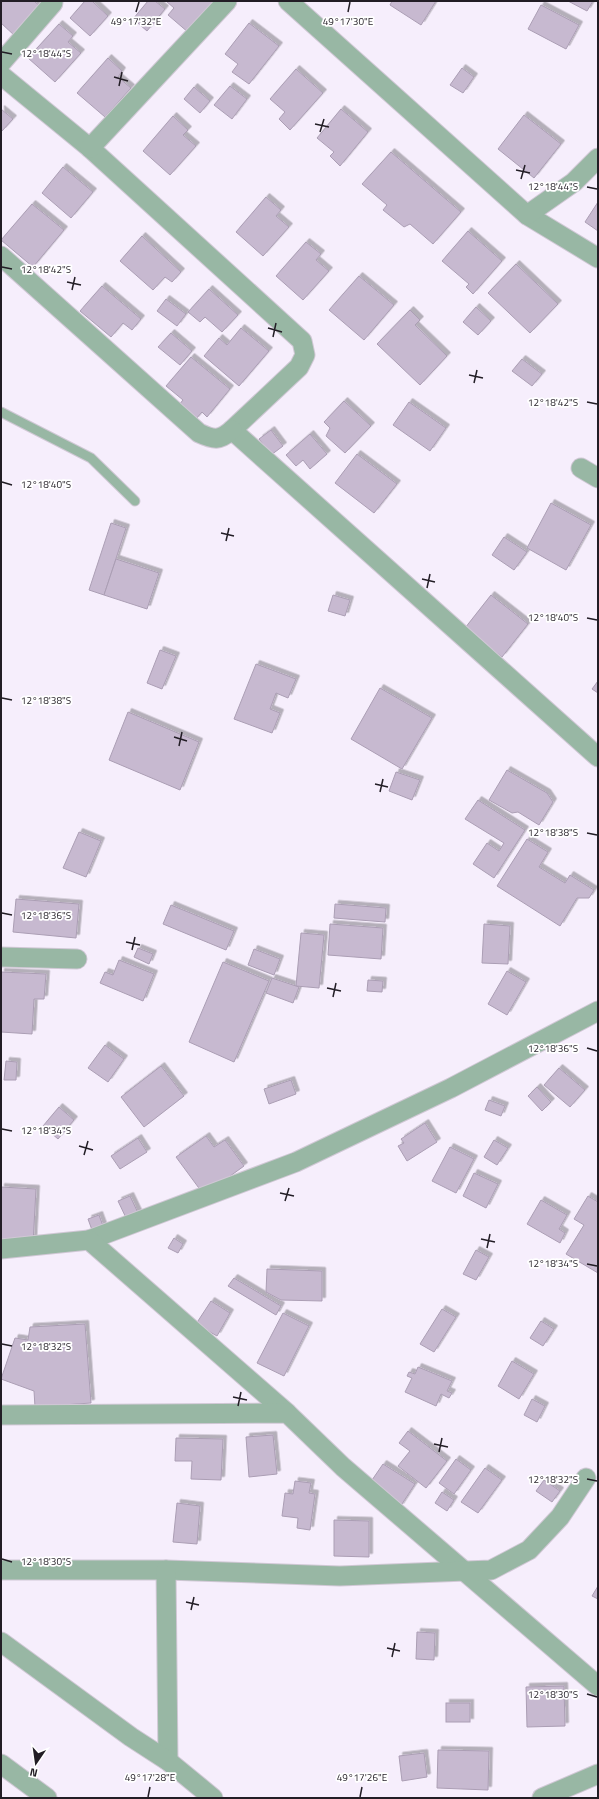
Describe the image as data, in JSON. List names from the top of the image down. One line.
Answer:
{"north":"bottom","coordinates":["49°17'32\"E","49°17'30\"E","12°18'44\"S","12°18'42\"S","12°18'40\"S","12°18'38\"S","12°18'36\"S","12°18'34\"S","12°18'32\"S","12°18'30\"S","49°17'28\"E","49°17'26\"E"]}
